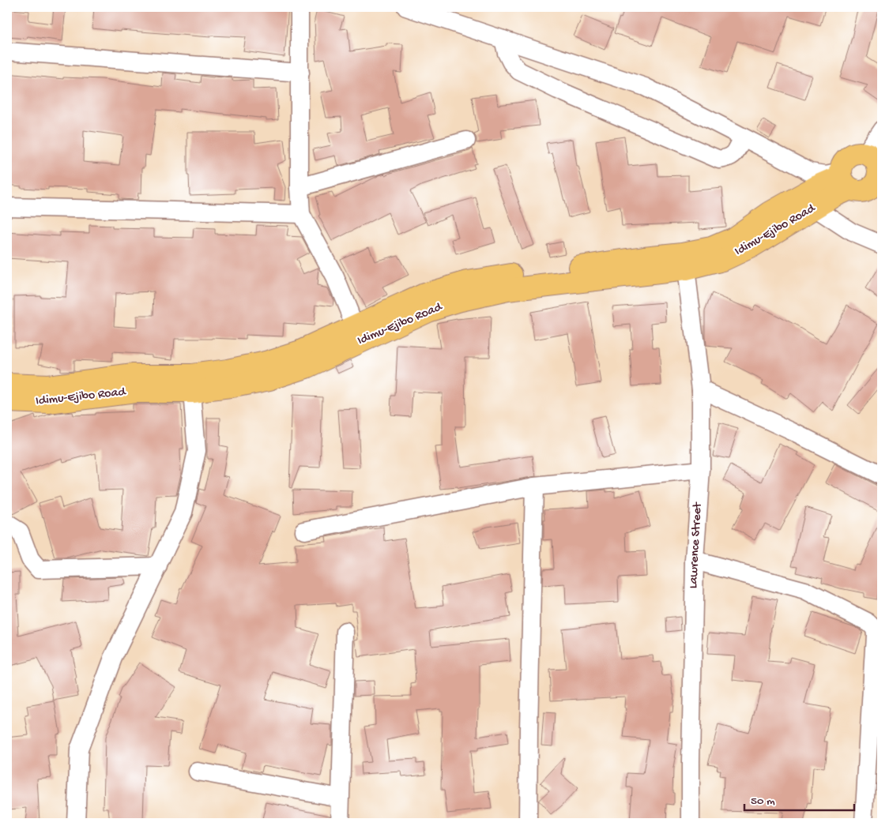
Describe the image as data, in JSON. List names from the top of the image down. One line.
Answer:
{"streets":{"main road":["Idimu-Ejibo Road"],"street":["Lawrence Street"]},"crossings":[["Idimu-Ejibo Road","Lawrence Street"]],"scale_bar":"50 m"}
